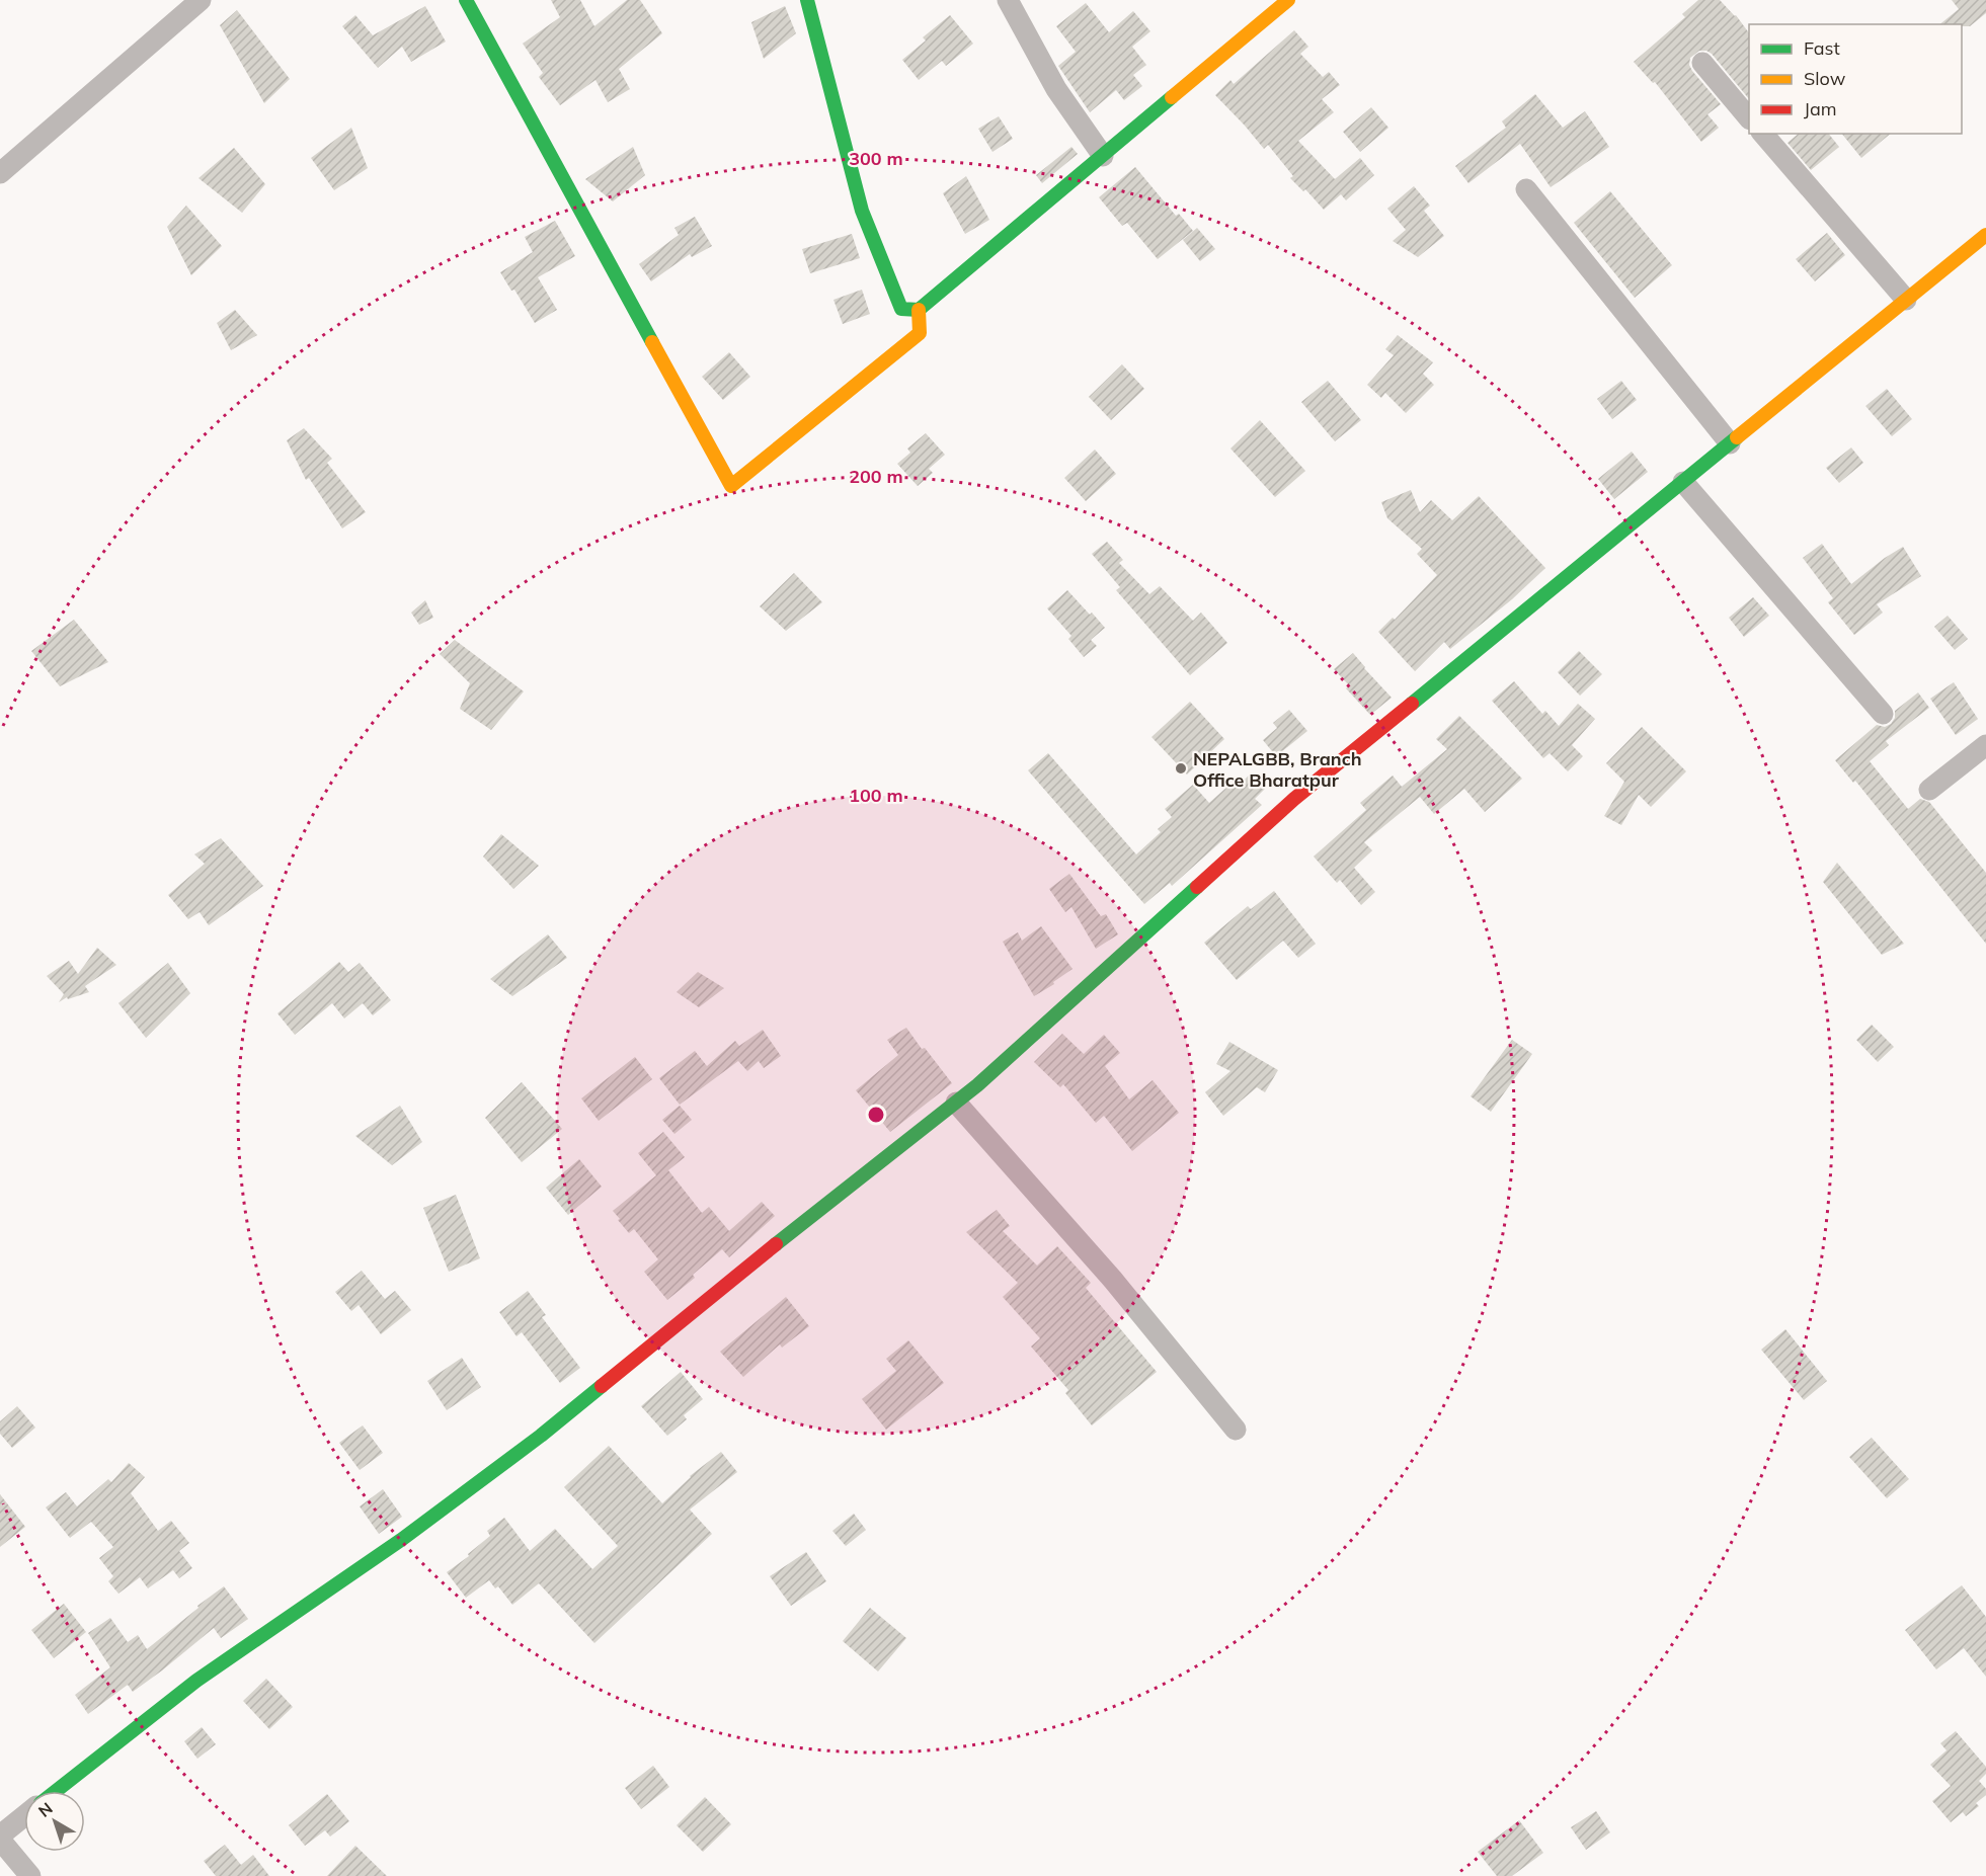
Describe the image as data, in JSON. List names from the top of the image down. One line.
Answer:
{"places":["NEPALGBB, Branch Office Bharatpur"],"legend":["Fast","Slow","Jam"],"north":"top left","rings":["300 m","200 m","100 m"]}
